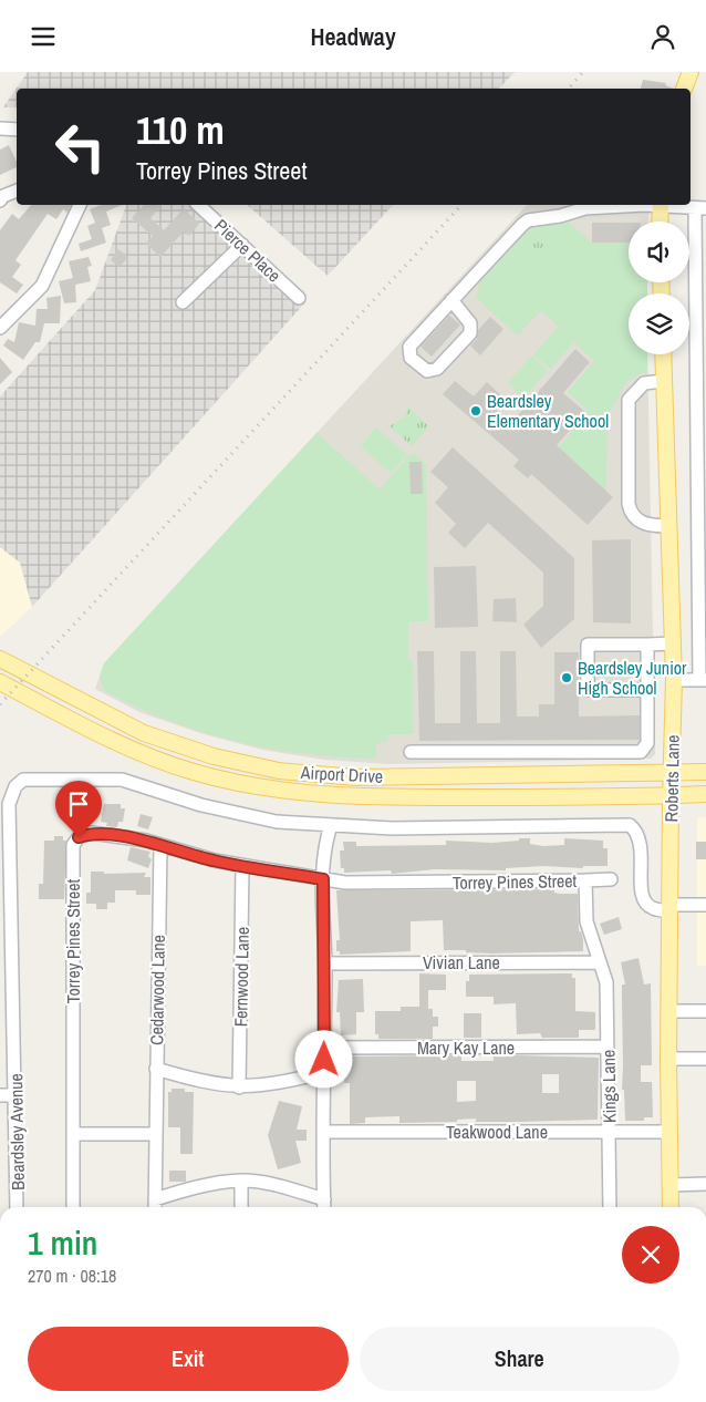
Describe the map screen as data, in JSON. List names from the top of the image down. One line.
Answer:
{"streets":{"main road":["Airport Drive","Roberts Lane"],"street":["Pierce Place","Torrey Pines Street","Vivian Lane","Fernwood Lane","Cedarwood Lane","Mary Kay Lane","Kings Lane","Beardsley Avenue","Teakwood Lane"]},"crossings":[["Airport Drive","Roberts Lane"],["Roberts Lane","Teakwood Lane"],["Torrey Pines Street","Vivian Lane"],["Torrey Pines Street","Fernwood Lane"],["Torrey Pines Street","Cedarwood Lane"],["Torrey Pines Street","Kings Lane"],["Vivian Lane","Kings Lane"],["Mary Kay Lane","Kings Lane"],["Kings Lane","Teakwood Lane"]],"places":["Beardsley Elementary School","Beardsley Junior High School"],"page":{"header":"Headway","turn":["110 m","Torrey Pines Street"],"heading":["1 min","270 m · 08:18"],"buttons":["Exit","Share"]}}
